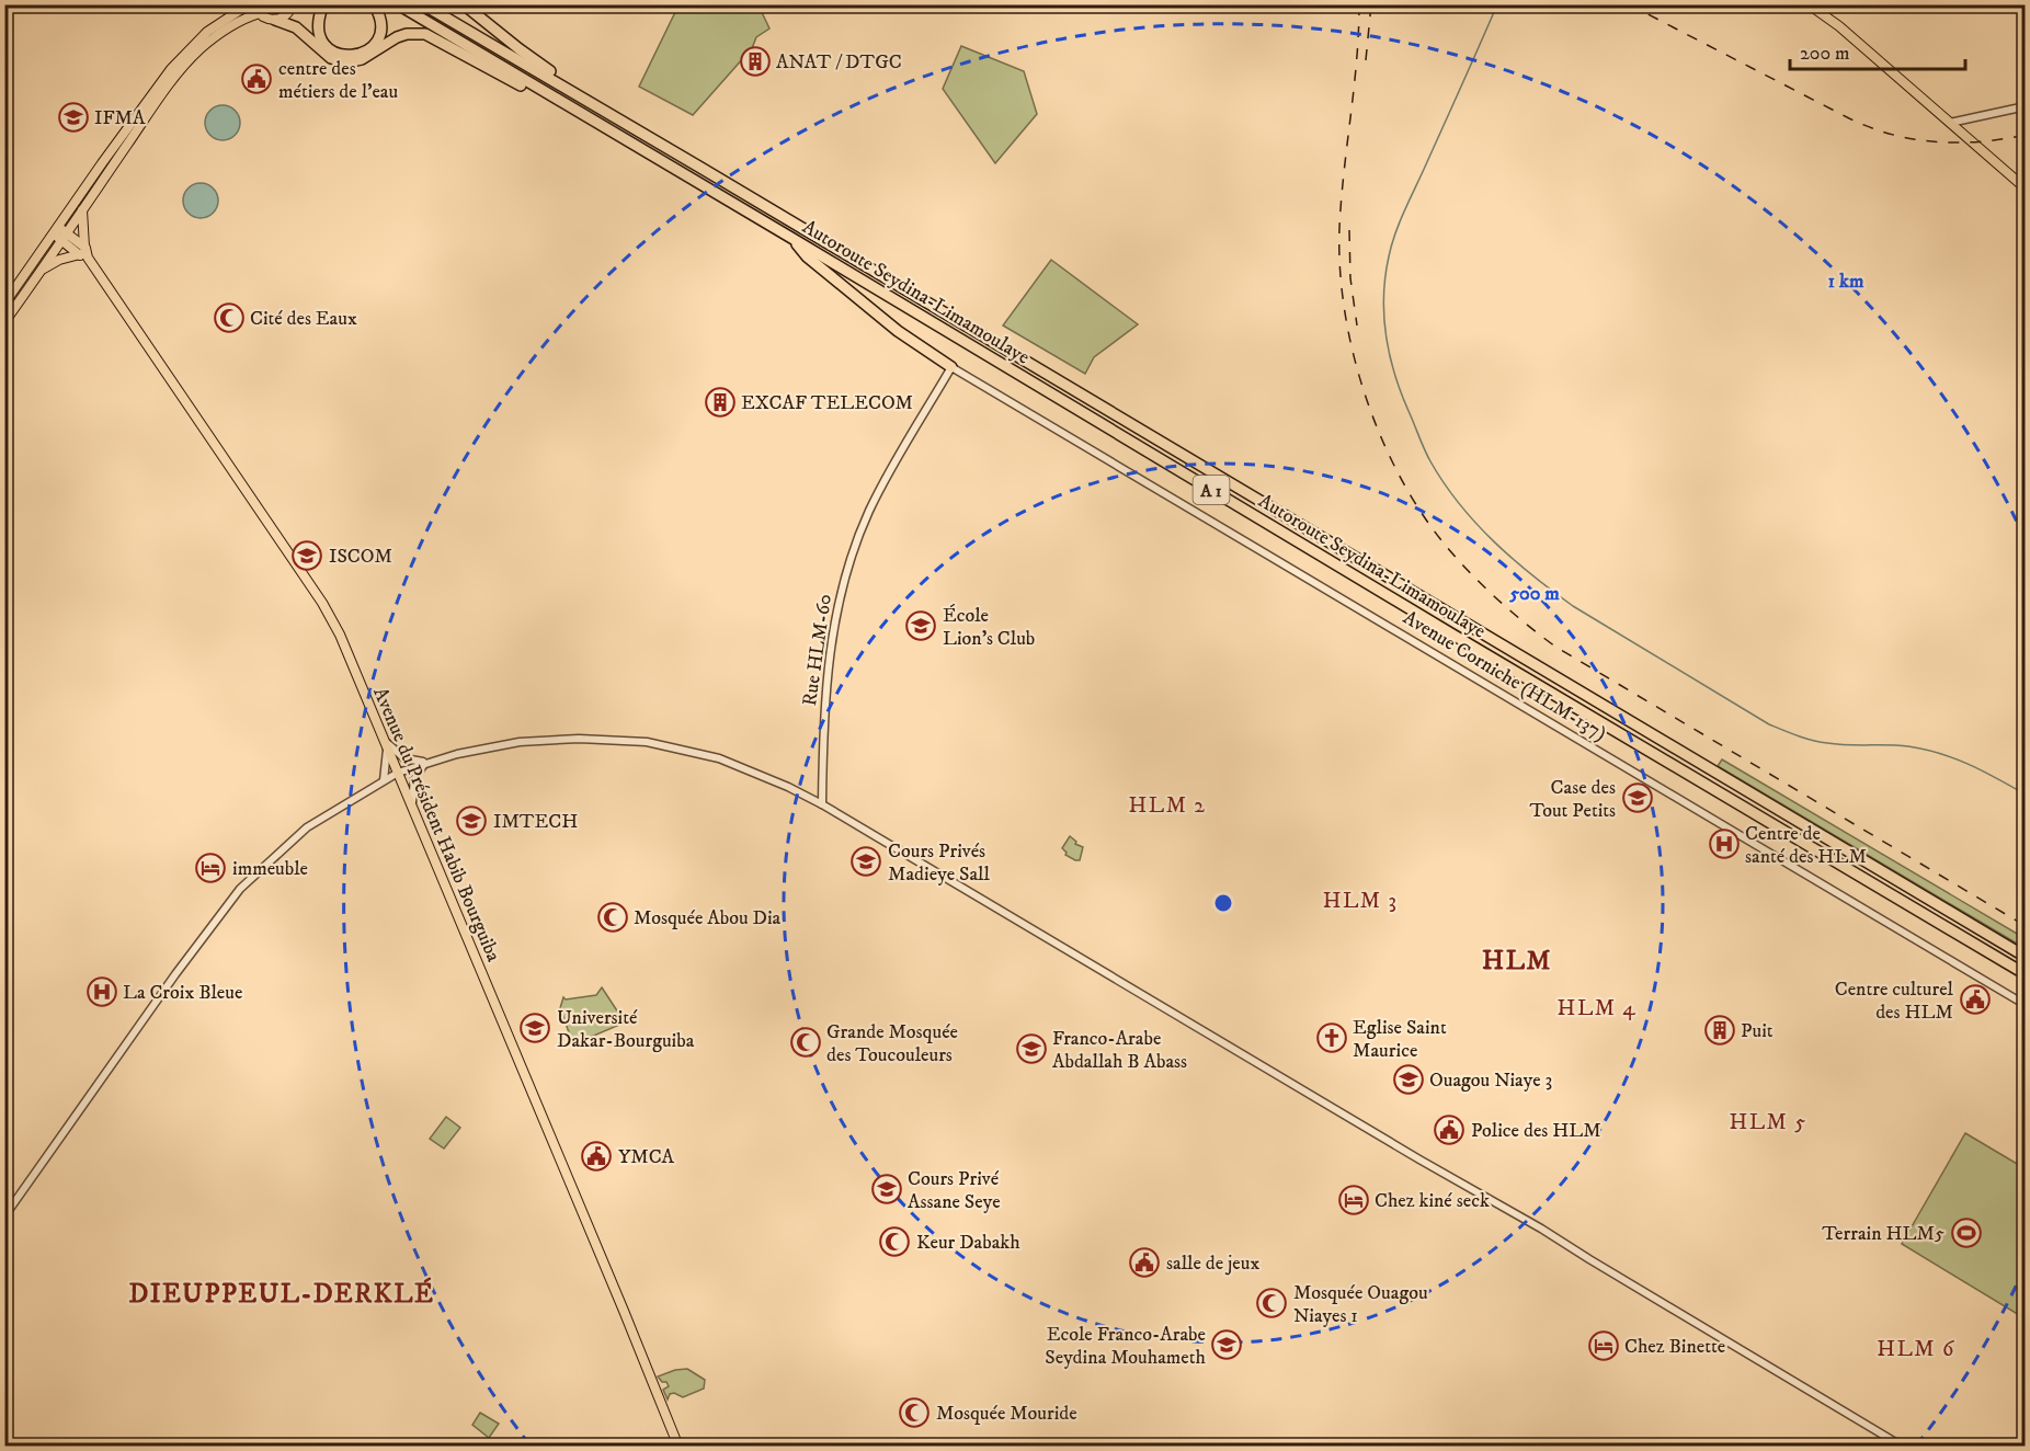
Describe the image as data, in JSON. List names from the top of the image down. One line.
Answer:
{"streets":{"highway":["Autoroute Seydina-Limamoulaye","A 1"],"main road":["Avenue du Président Habib Bourguiba"],"street":["Rue HLM-60","Avenue Corniche (HLM-137)"]},"crossings":[["Rue HLM-60","Avenue Corniche (HLM-137)"]],"districts":["HLM 2","HLM 3","HLM","HLM 4","HLM 5","DIEUPPEUL-DERKLÉ","HLM 6"],"places":{"building":["ANAT / DTGC","EXCAF TELECOM","Puit"],"public building":["centre des métiers de l'eau","Centre culturel des HLM","Police des HLM","YMCA","salle de jeux"],"school or university":["IFMA","ISCOM","École Lion's Club","Case des Tout Petits","IMTECH","Cours Privés Madieye Sall","Université Dakar-Bourguiba","Franco-Arabe Abdallah B Abass","Ouagou Niaye 3","Cours Privé Assane Seye","Ecole Franco-Arabe Seydina Mouhameth"],"mosque":["Cité des Eaux","Mosquée Abou Dia","Grande Mosquée des Toucouleurs","Keur Dabakh","Mosquée Ouagou Niayes 1","Mosquée Mouride"],"hospital":["Centre de santé des HLM","La Croix Bleue"],"hotel":["immeuble","Chez kiné seck","Chez Binette"],"church":["Eglise Saint Maurice"],"sports":["Terrain HLM5"]},"scale_bar":"200 m","rings":["1 km","500 m"]}
